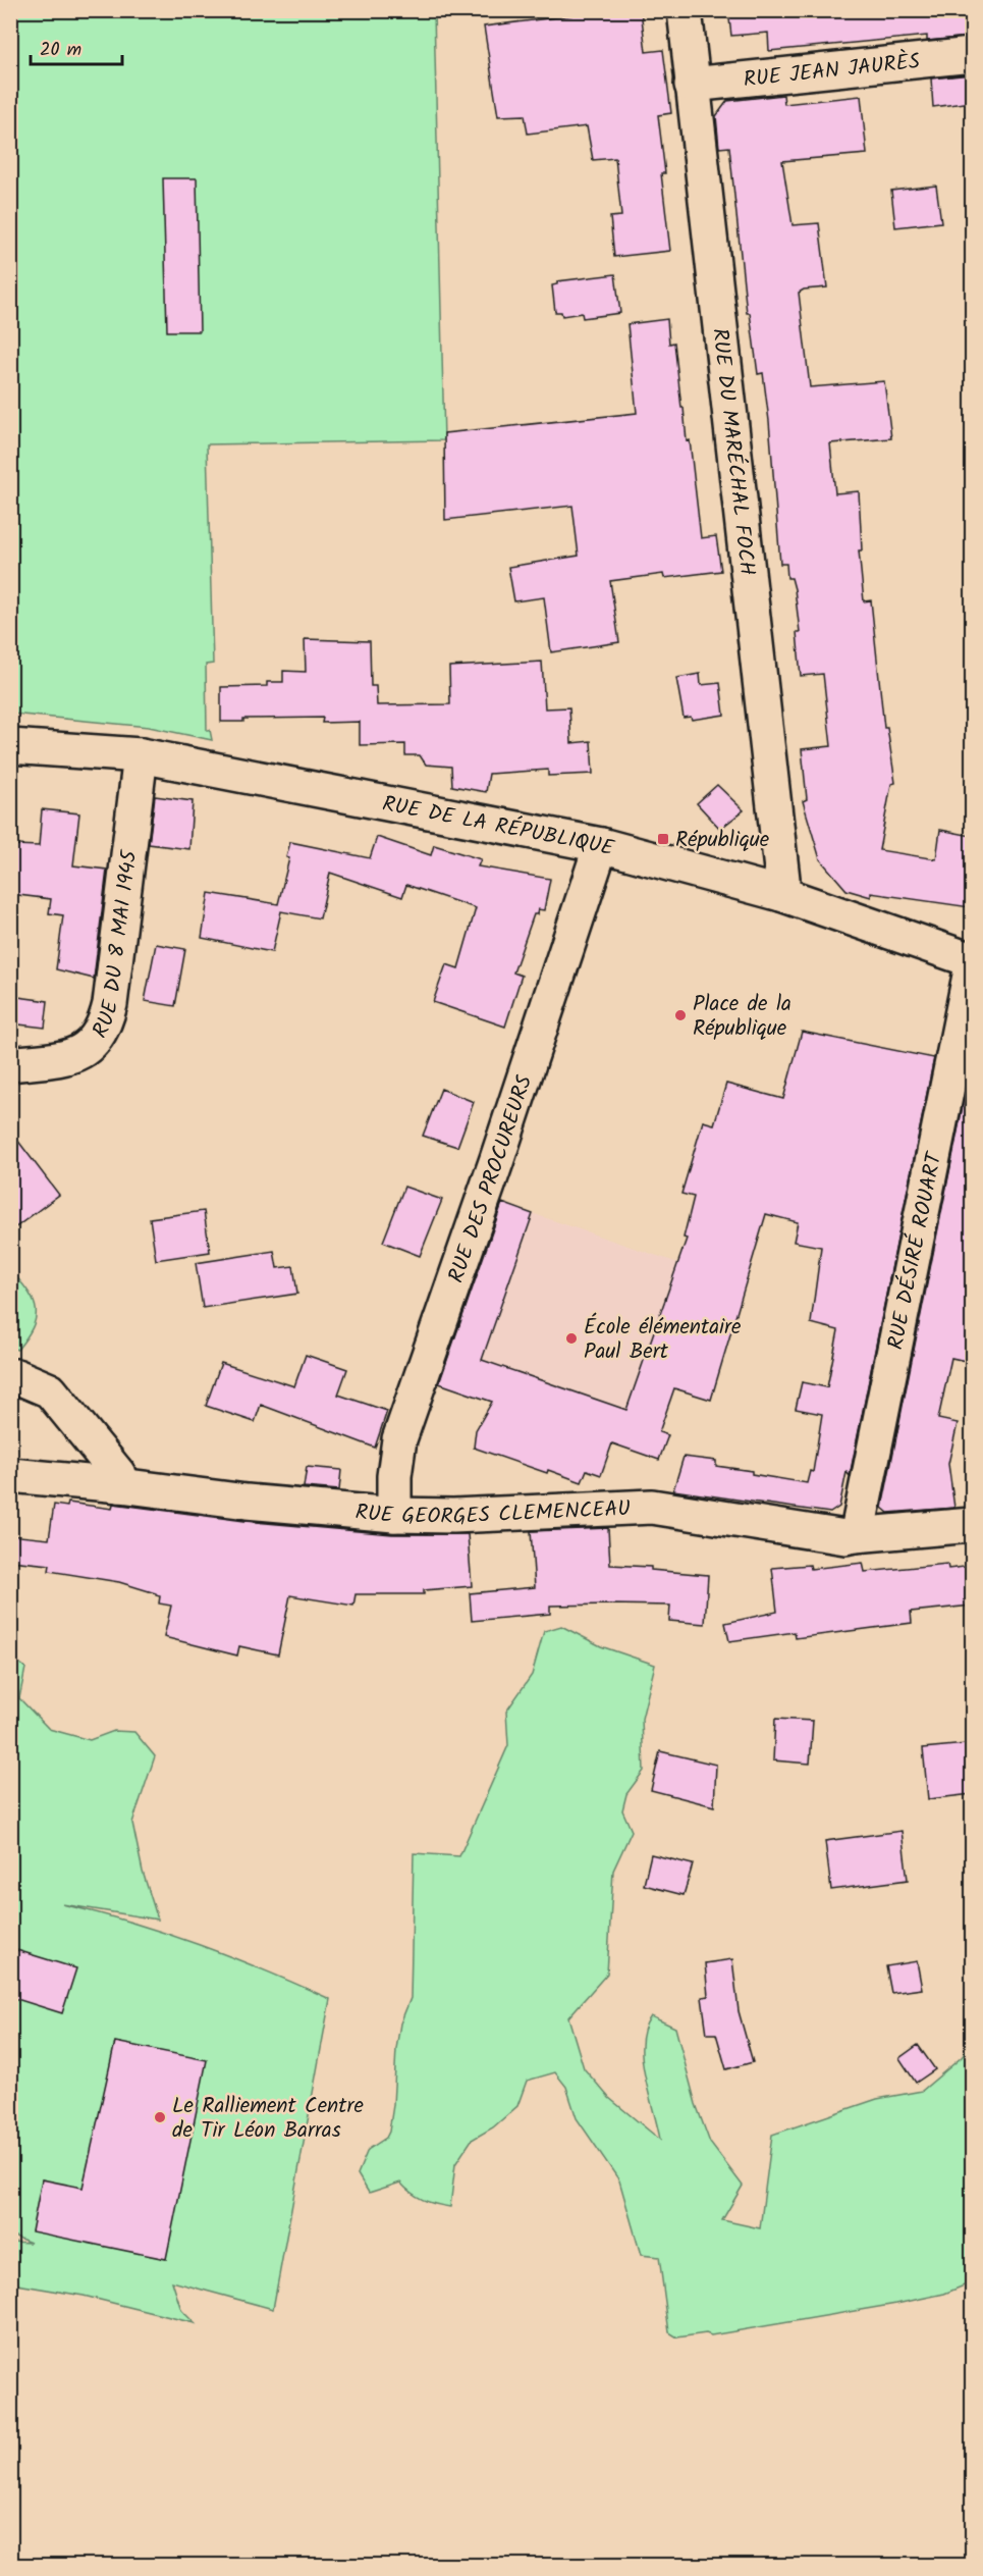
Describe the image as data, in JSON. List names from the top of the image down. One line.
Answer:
{"streets":{"street":["RUE JEAN JAURÈS","RUE DU MARÉCHAL FOCH","RUE DE LA RÉPUBLIQUE","RUE DU 8 MAI 1945","RUE DES PROCUREURS","RUE DÉSIRÉ ROUART","RUE GEORGES CLEMENCEAU"]},"crossings":[["RUE JEAN JAURÈS","RUE DU MARÉCHAL FOCH"],["RUE DU MARÉCHAL FOCH","RUE DE LA RÉPUBLIQUE"],["RUE DE LA RÉPUBLIQUE","RUE DU 8 MAI 1945"],["RUE DE LA RÉPUBLIQUE","RUE DES PROCUREURS"],["RUE DES PROCUREURS","RUE GEORGES CLEMENCEAU"],["RUE DÉSIRÉ ROUART","RUE GEORGES CLEMENCEAU"]],"places":{"transit":["République"],"other":["Place de la République","École élémentaire Paul Bert","Le Ralliement Centre de Tir Léon Barras"]},"scale_bar":"20 m"}
